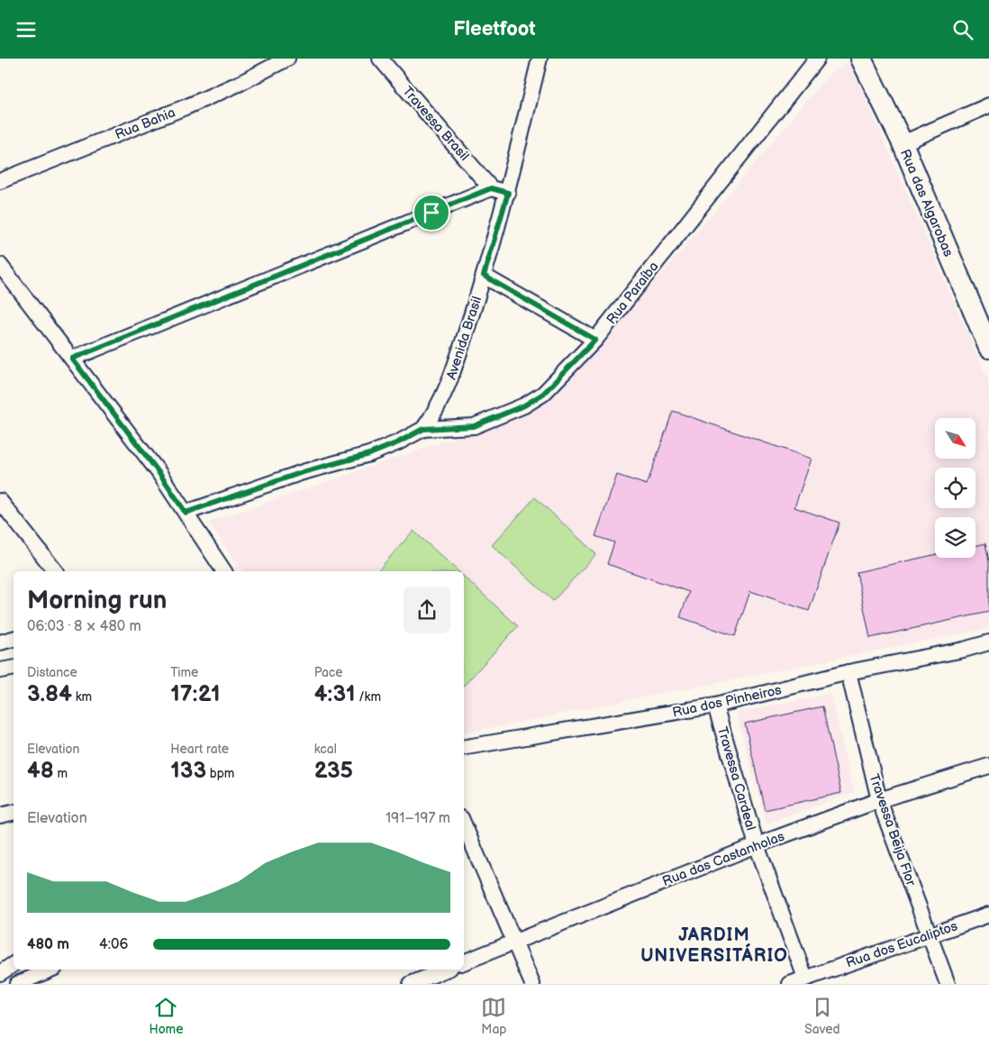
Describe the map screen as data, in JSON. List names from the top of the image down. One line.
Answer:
{"streets":{"street":["Rua Bahia","Travessa Brasil","Rua das Algarobas","Rua Paraíba","Avenida Brasil","Rua dos Pinheiros","Travessa Cardeal","Travessa Beija Flor","Rua das Castanholas","Rua dos Eucaliptos"]},"crossings":[["Rua Paraíba","Avenida Brasil"],["Rua dos Pinheiros","Travessa Cardeal"],["Rua dos Pinheiros","Travessa Beija Flor"],["Travessa Cardeal","Rua das Castanholas"],["Travessa Cardeal","Rua dos Eucaliptos"],["Travessa Beija Flor","Rua das Castanholas"],["Travessa Beija Flor","Rua dos Eucaliptos"]],"districts":["JARDIM UNIVERSITÁRIO"],"north":"bottom right","page":{"header":"Fleetfoot","heading":["Morning run","06:03 · 8 × 480 m"],"stats":[["Distance","3.84 km"],["Time","17:21"],["Pace","4:31 /km"],["Elevation","48 m"],["Heart rate","133 bpm"],["kcal","235"]],"chart":["Elevation","191–197 m"],"list":[{"name":"480 m","note":"4:06"}],"tabs":["Home","Map","Saved"]}}
